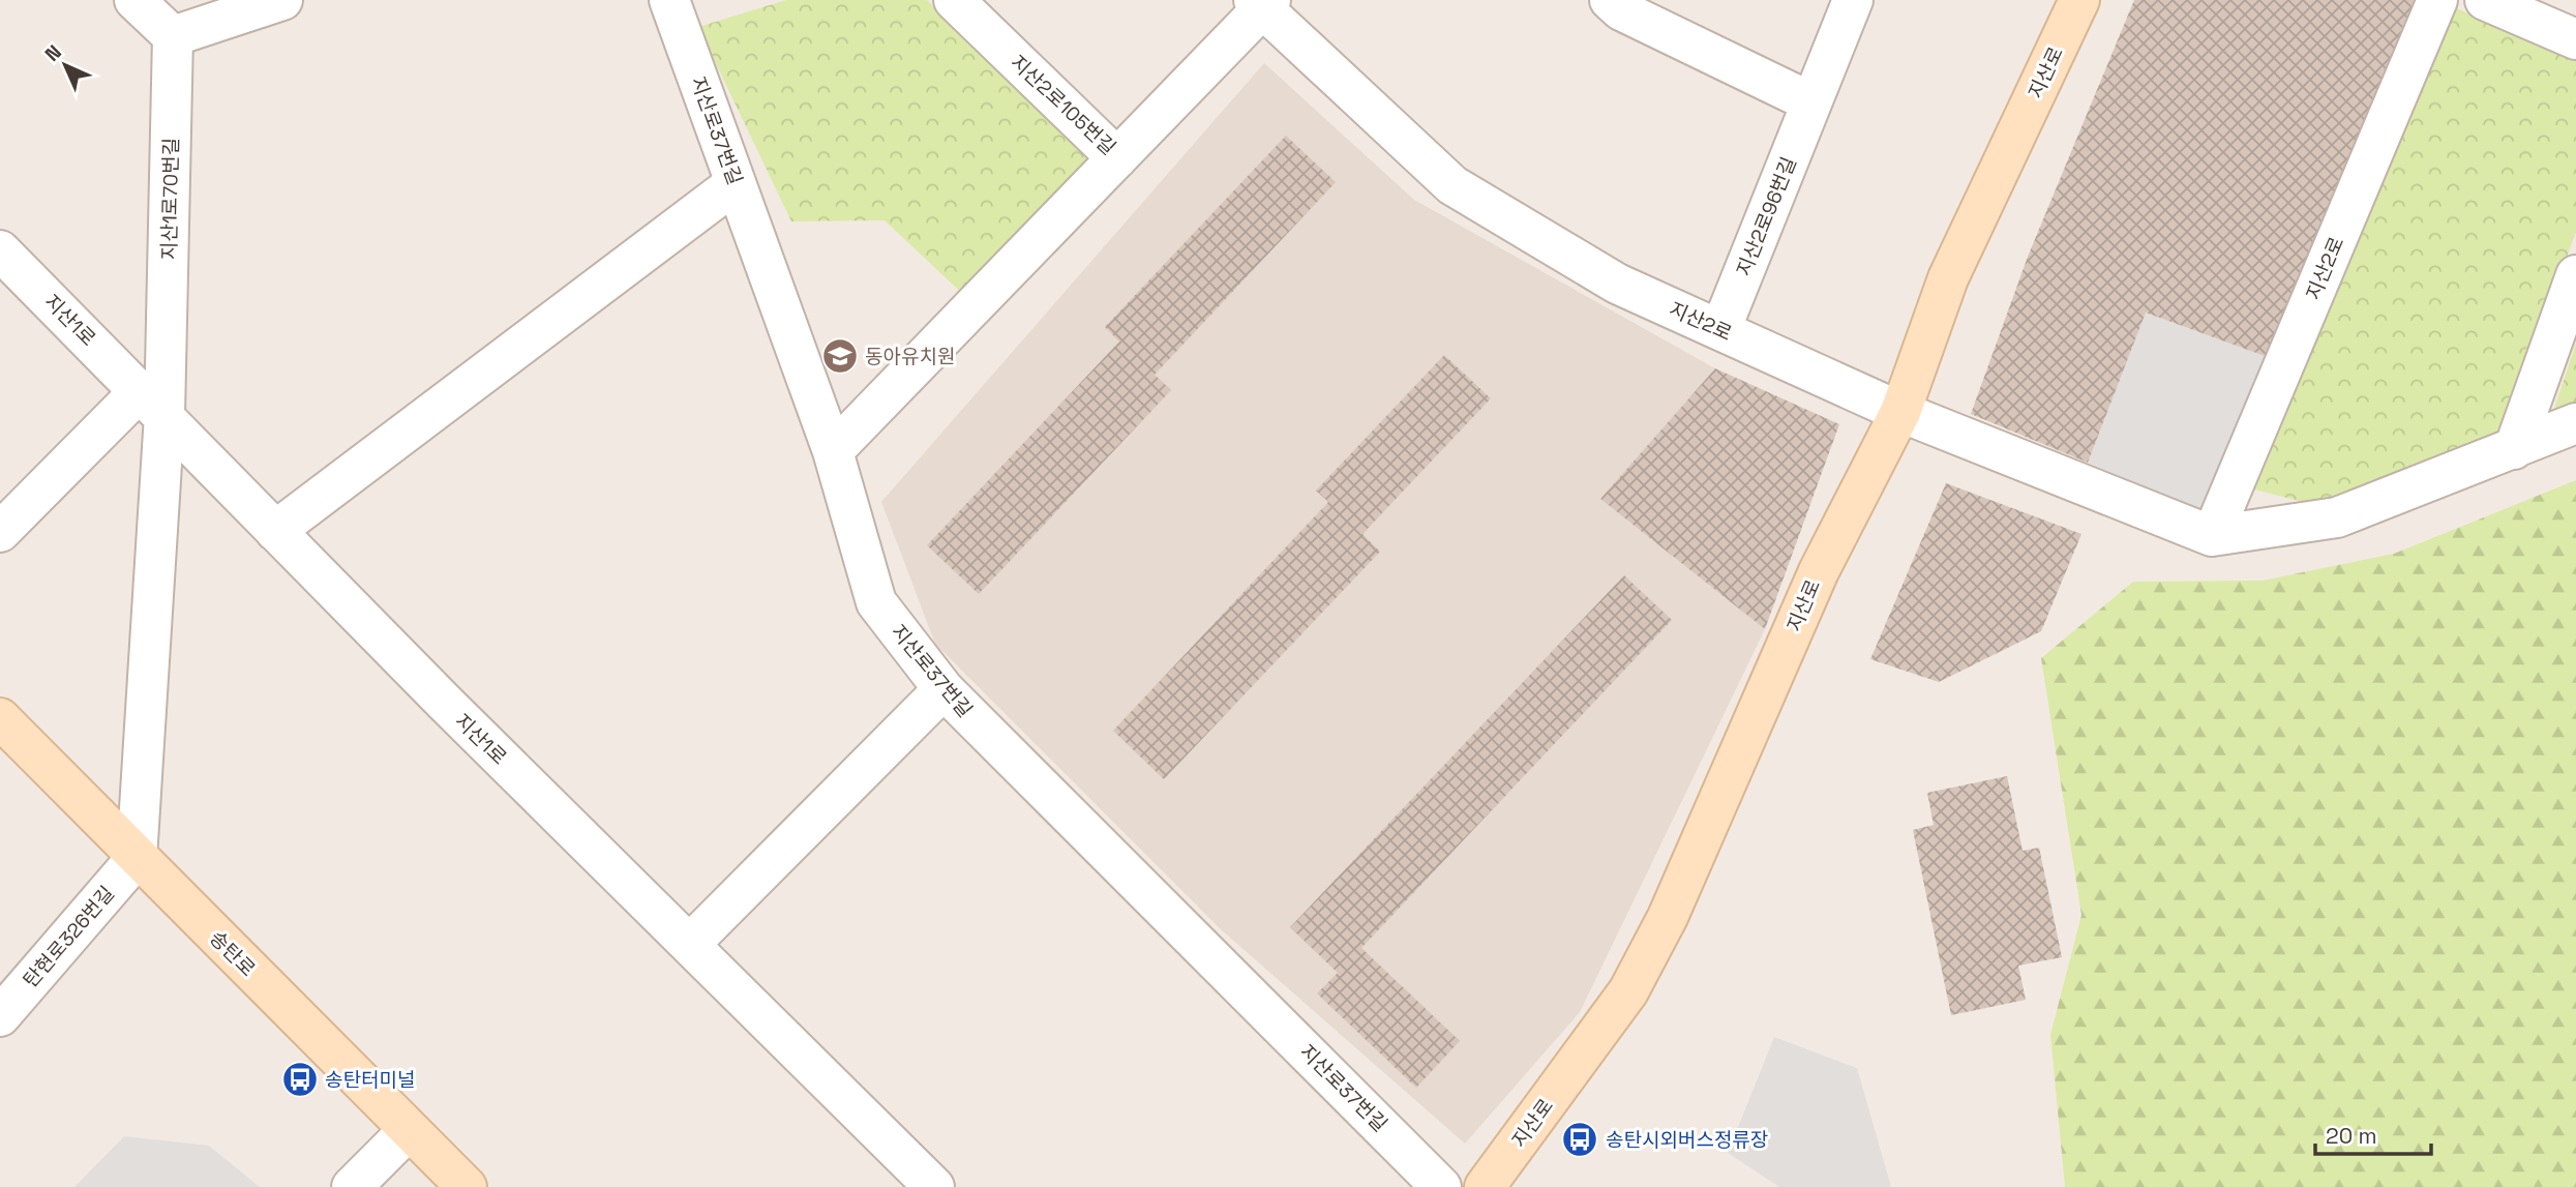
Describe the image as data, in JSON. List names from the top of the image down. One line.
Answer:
{"streets":{"main road":["지산로","송탄로"],"street":["지산2로105번길","지산로37번길","지산1로70번길","지산2로96번길","지산2로","지산1로","탄현로326번길"]},"crossings":[["지산로","지산2로"],["지산2로105번길","지산2로"],["지산1로70번길","지산1로"],["지산2로96번길","지산2로"],["탄현로326번길","송탄로"]],"places":{"school or university":["동아유치원"],"bus stop":["송탄터미널","송탄시외버스정류장"]},"scale_bar":"20 m","north":"top left"}
